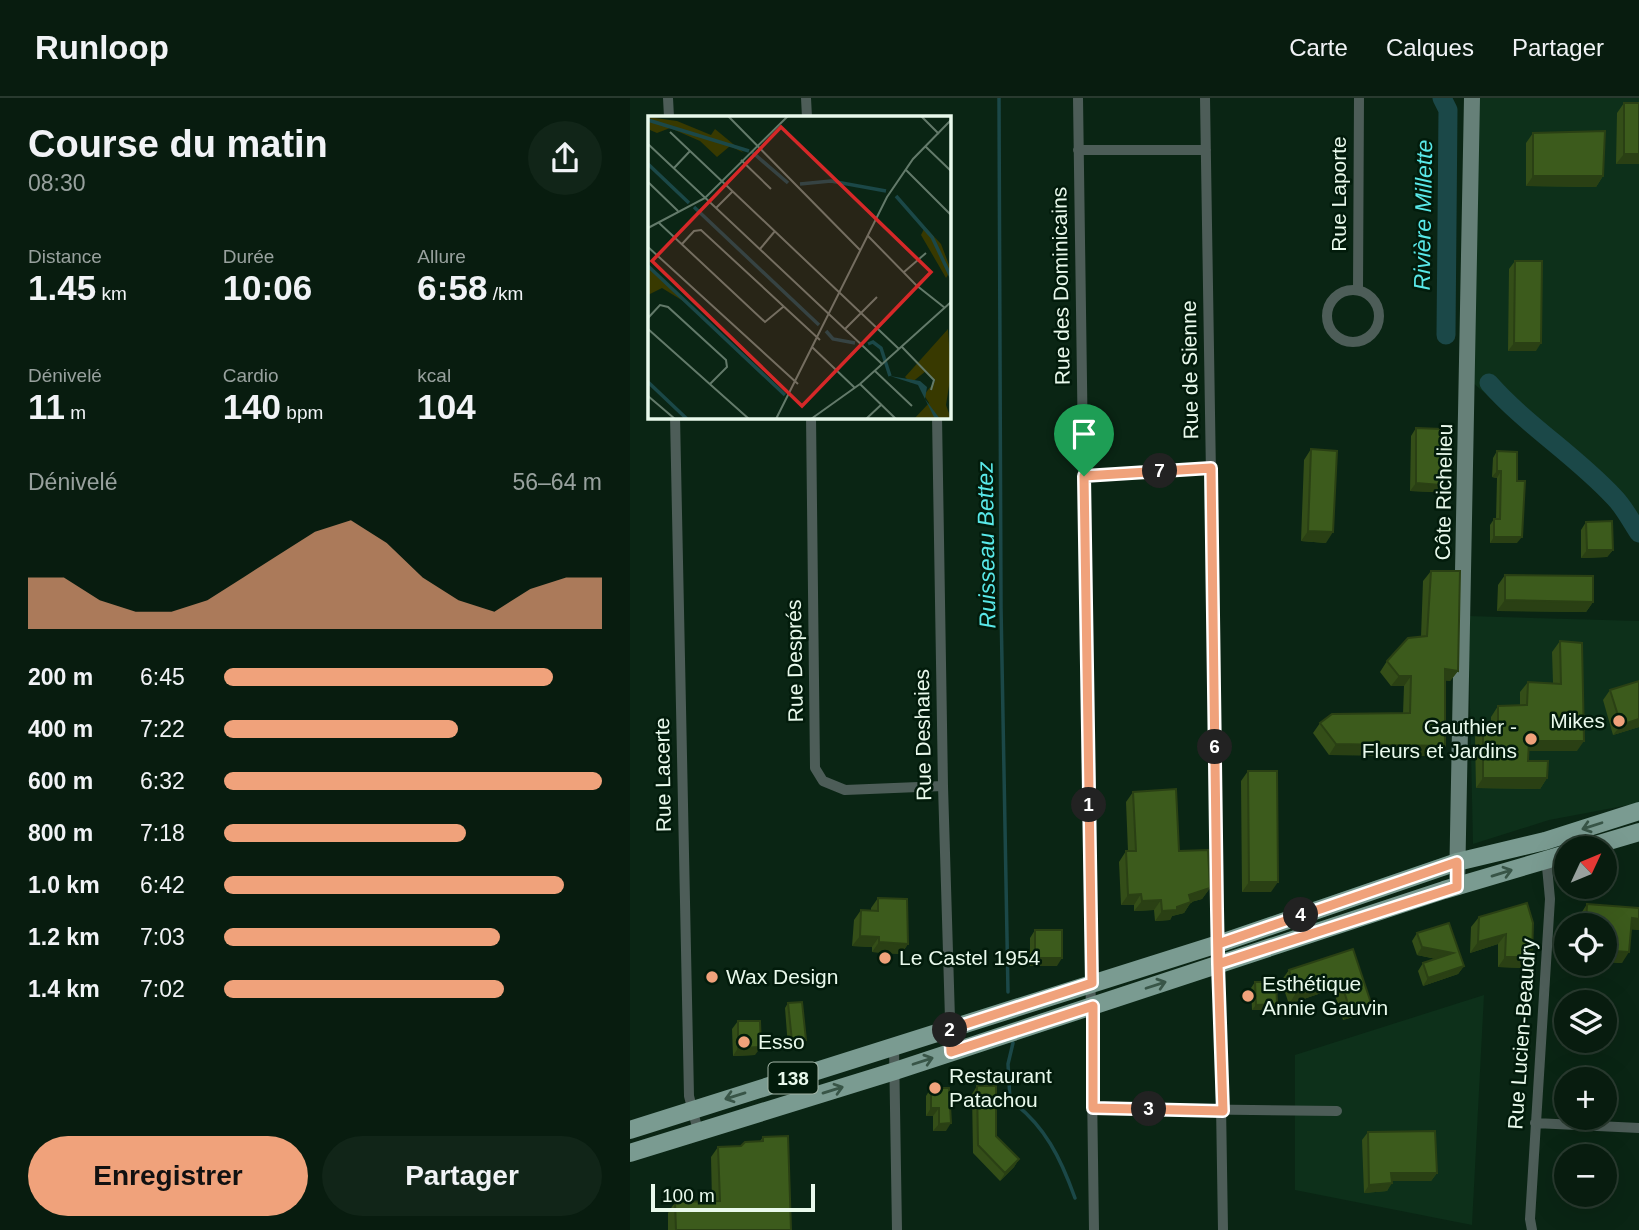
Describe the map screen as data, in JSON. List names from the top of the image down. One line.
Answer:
{"streets":{"main road":["138"],"street":["Rue Laporte","Rue des Dominicains","Rue de Sienne","Côte Richelieu","Rue Després","Rue Deshaies","Rue Lacerte","Rue Lucien-Beaudry"]},"crossings":[["Rue des Dominicains","138"],["Rue de Sienne","138"],["Côte Richelieu","138"],["Rue Després","Rue Deshaies"],["Rue Deshaies","138"],["Rue Lacerte","138"],["Rue Lucien-Beaudry","138"]],"water":["Rivière Millette","Ruisseau Bettez"],"places":["Mikes","Gauthier - Fleurs et Jardins","Le Castel 1954","Wax Design","Esthétique Annie Gauvin","Esso","Restaurant Patachou"],"scale_bar":"100 m","north":"top right","page":{"header":"Runloop","nav":["Carte","Calques","Partager"],"heading":["Course du matin","08:30"],"stats":[["Distance","1.45 km"],["Durée","10:06"],["Allure","6:58 /km"],["Dénivelé","11 m"],["Cardio","140 bpm"],["kcal","104"]],"pins":["7","6","1","4","2","3"],"chart":["Dénivelé","56–64 m"],"list":[{"name":"200 m","note":"6:45"},{"name":"400 m","note":"7:22"},{"name":"600 m","note":"6:32"},{"name":"800 m","note":"7:18"},{"name":"1.0 km","note":"6:42"},{"name":"1.2 km","note":"7:03"},{"name":"1.4 km","note":"7:02"}],"map_buttons":["+","−"],"buttons":["Enregistrer","Partager"],"scale":"100 m"}}
